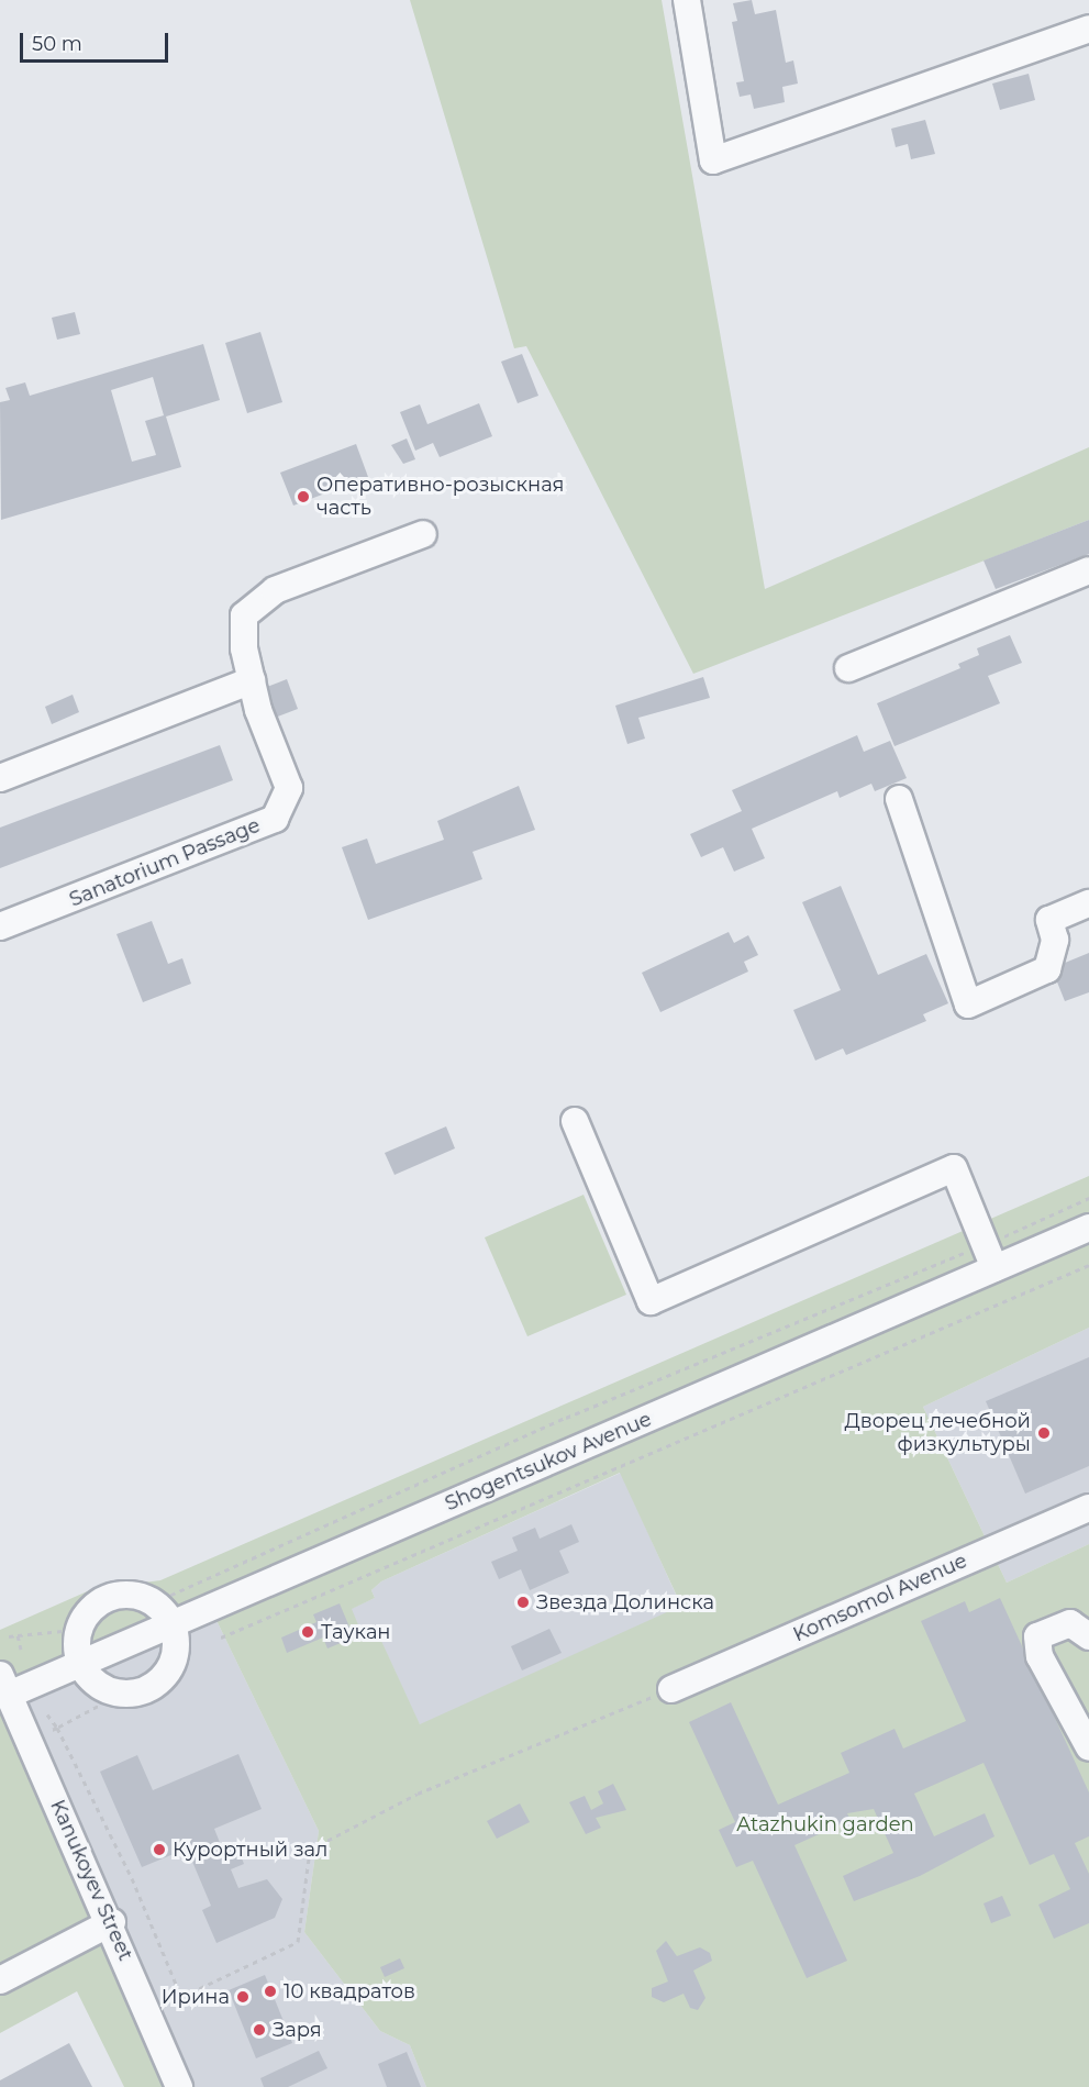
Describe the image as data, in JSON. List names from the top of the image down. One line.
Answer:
{"streets":{"street":["Sanatorium Passage","Shogentsukov Avenue","Komsomol Avenue","Kanukoyev Street"]},"crossings":[["Shogentsukov Avenue","Kanukoyev Street"]],"parks":["Atazhukin garden"],"places":["Оперативно-розыскная часть","Дворец лечебной физкультуры","Звезда Долинска","Таукан","Курортный зал","10 квадратов","Ирина","Заря"],"scale_bar":"50 m"}
